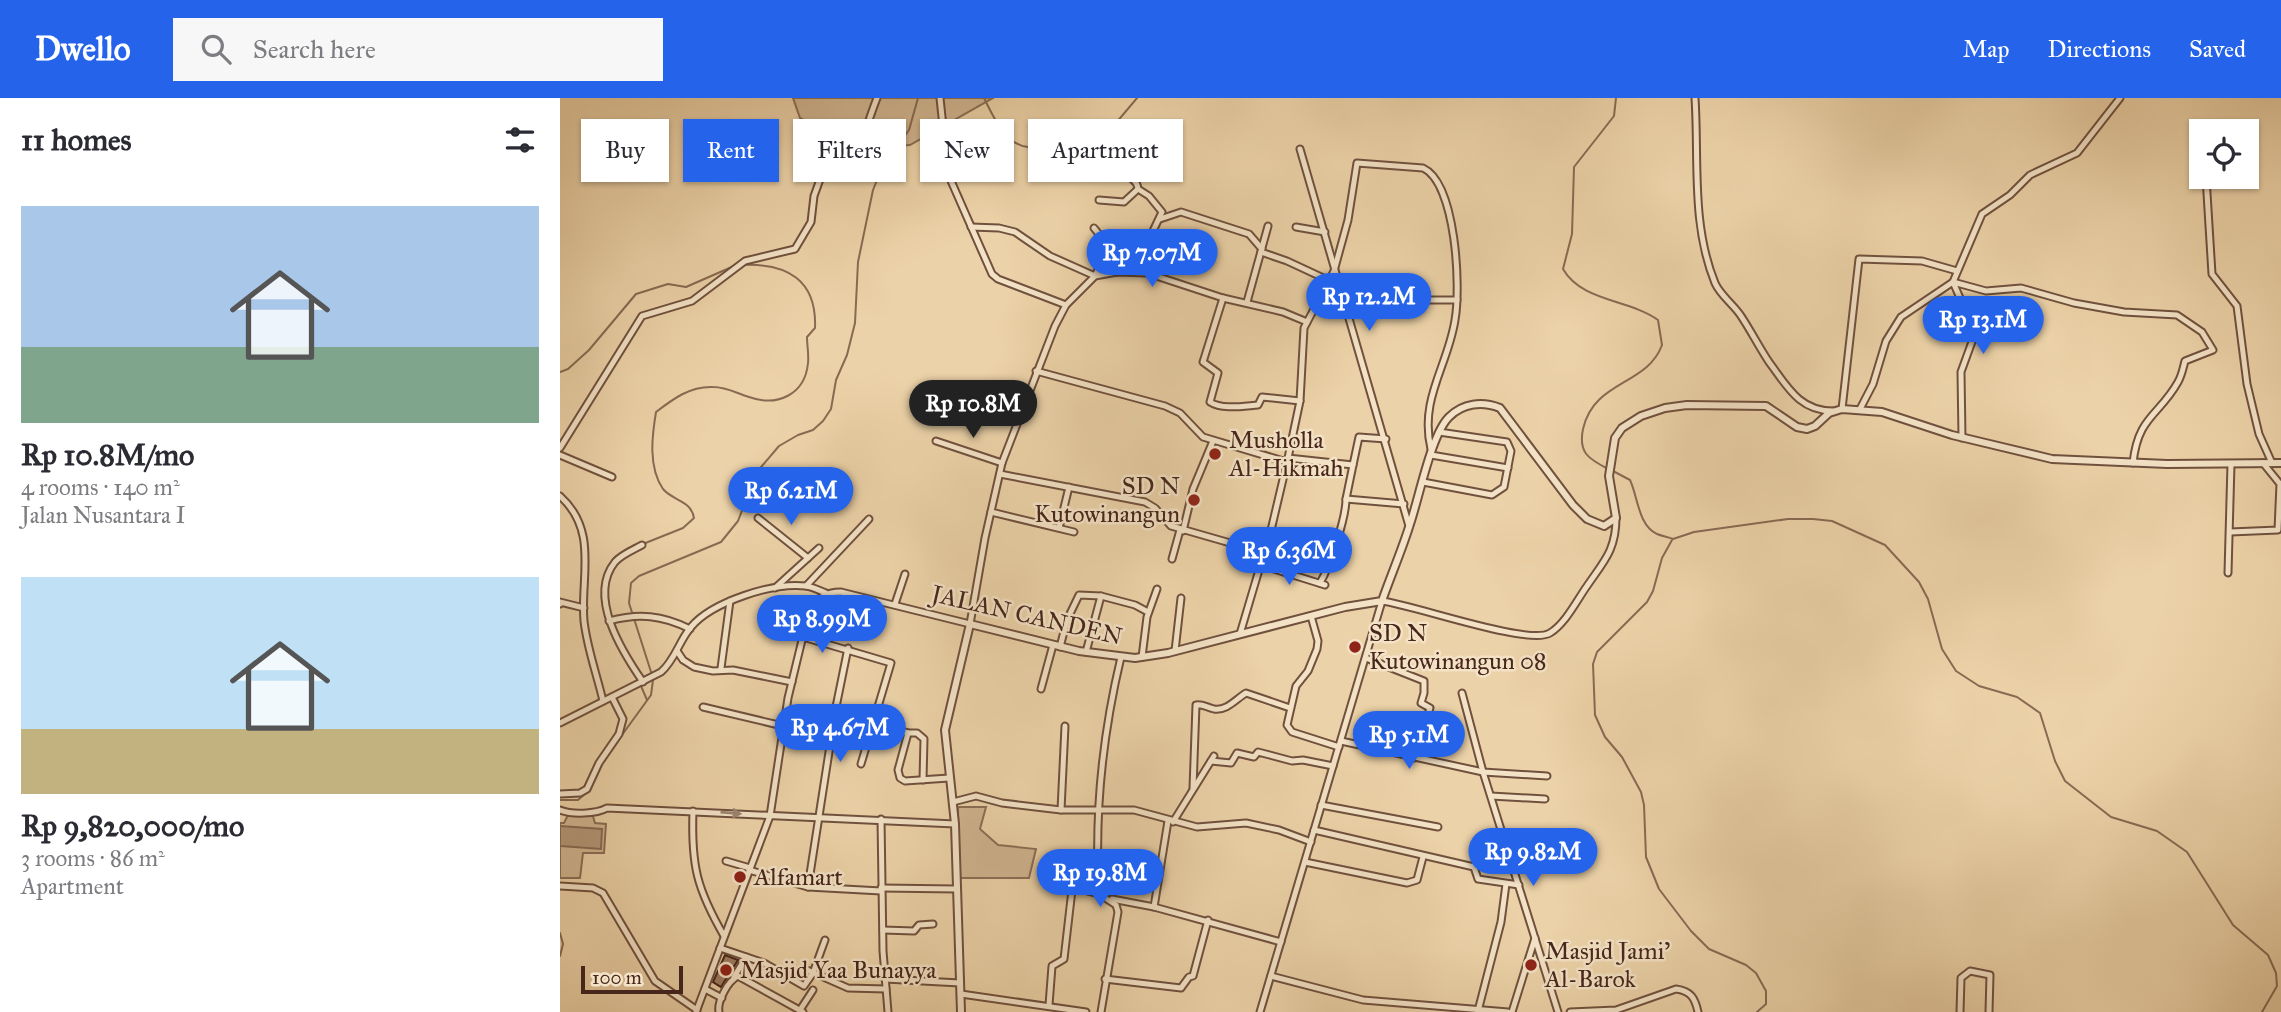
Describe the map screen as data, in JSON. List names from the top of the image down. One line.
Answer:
{"streets":{"street":["JALAN CANDEN"]},"places":["Musholla Al-Hikmah","SD N Kutowinangun","SD N Kutowinangun 08","Alfamart","Masjid Jami' Al-Barok","Masjid Yaa Bunayya"],"scale_bar":"100 m","page":{"header":"Dwello","search":"Search here","nav":["Map","Directions","Saved"],"heading":"11 homes","chip":["Buy","Rent","Filters","New","Apartment"],"list":[{"name":"Rp 10.8M/mo","note":"4 rooms · 140 m² · Jalan Nusantara I"},{"name":"Rp 9,820,000/mo","note":"3 rooms · 86 m² · Apartment"}],"price":["Rp 7.07M","Rp 12.2M","Rp 13.1M","Rp 10.8M","Rp 6.21M","Rp 6.36M","Rp 8.99M","Rp 4.67M","Rp 5.1M","Rp 9.82M","Rp 19.8M"],"scale":"100 m"}}
